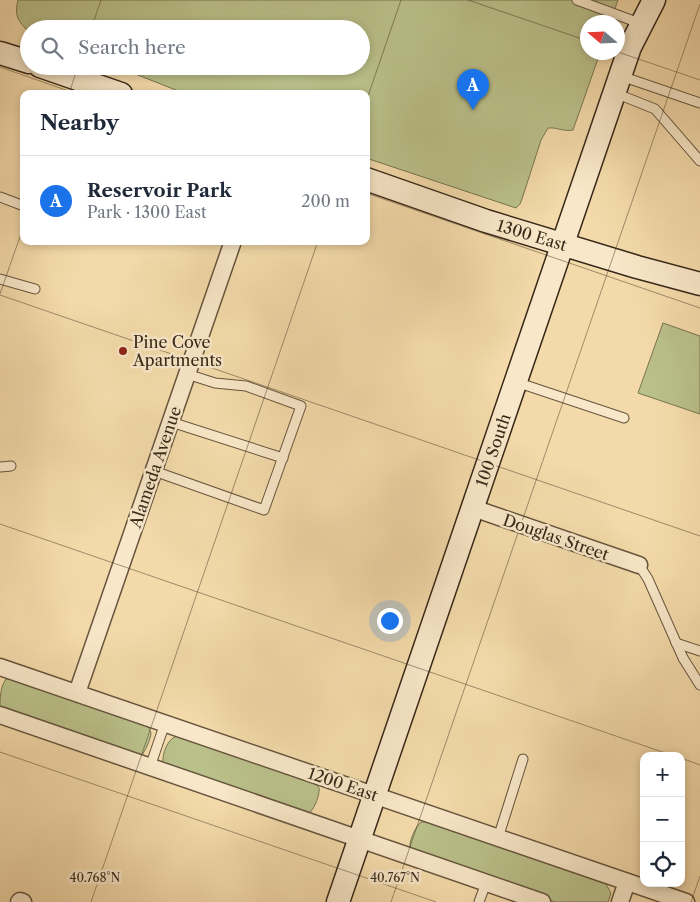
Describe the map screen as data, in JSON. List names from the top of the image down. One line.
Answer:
{"streets":{"main road":["1300 East","100 South"],"street":["Alameda Avenue","Douglas Street","1200 East"]},"crossings":[["1300 East","100 South"],["100 South","Douglas Street"],["100 South","1200 East"],["Alameda Avenue","1200 East"]],"places":["Pine Cove Apartments"],"north":"left","page":{"search":"Search here","pins":"A","heading":"Nearby","list":[{"mark":"A","name":"Reservoir Park","note":"Park · 1300 East","value":"200 m"}],"map_buttons":["+","−"]},"coordinates":["40.768°N","40.767°N"]}
